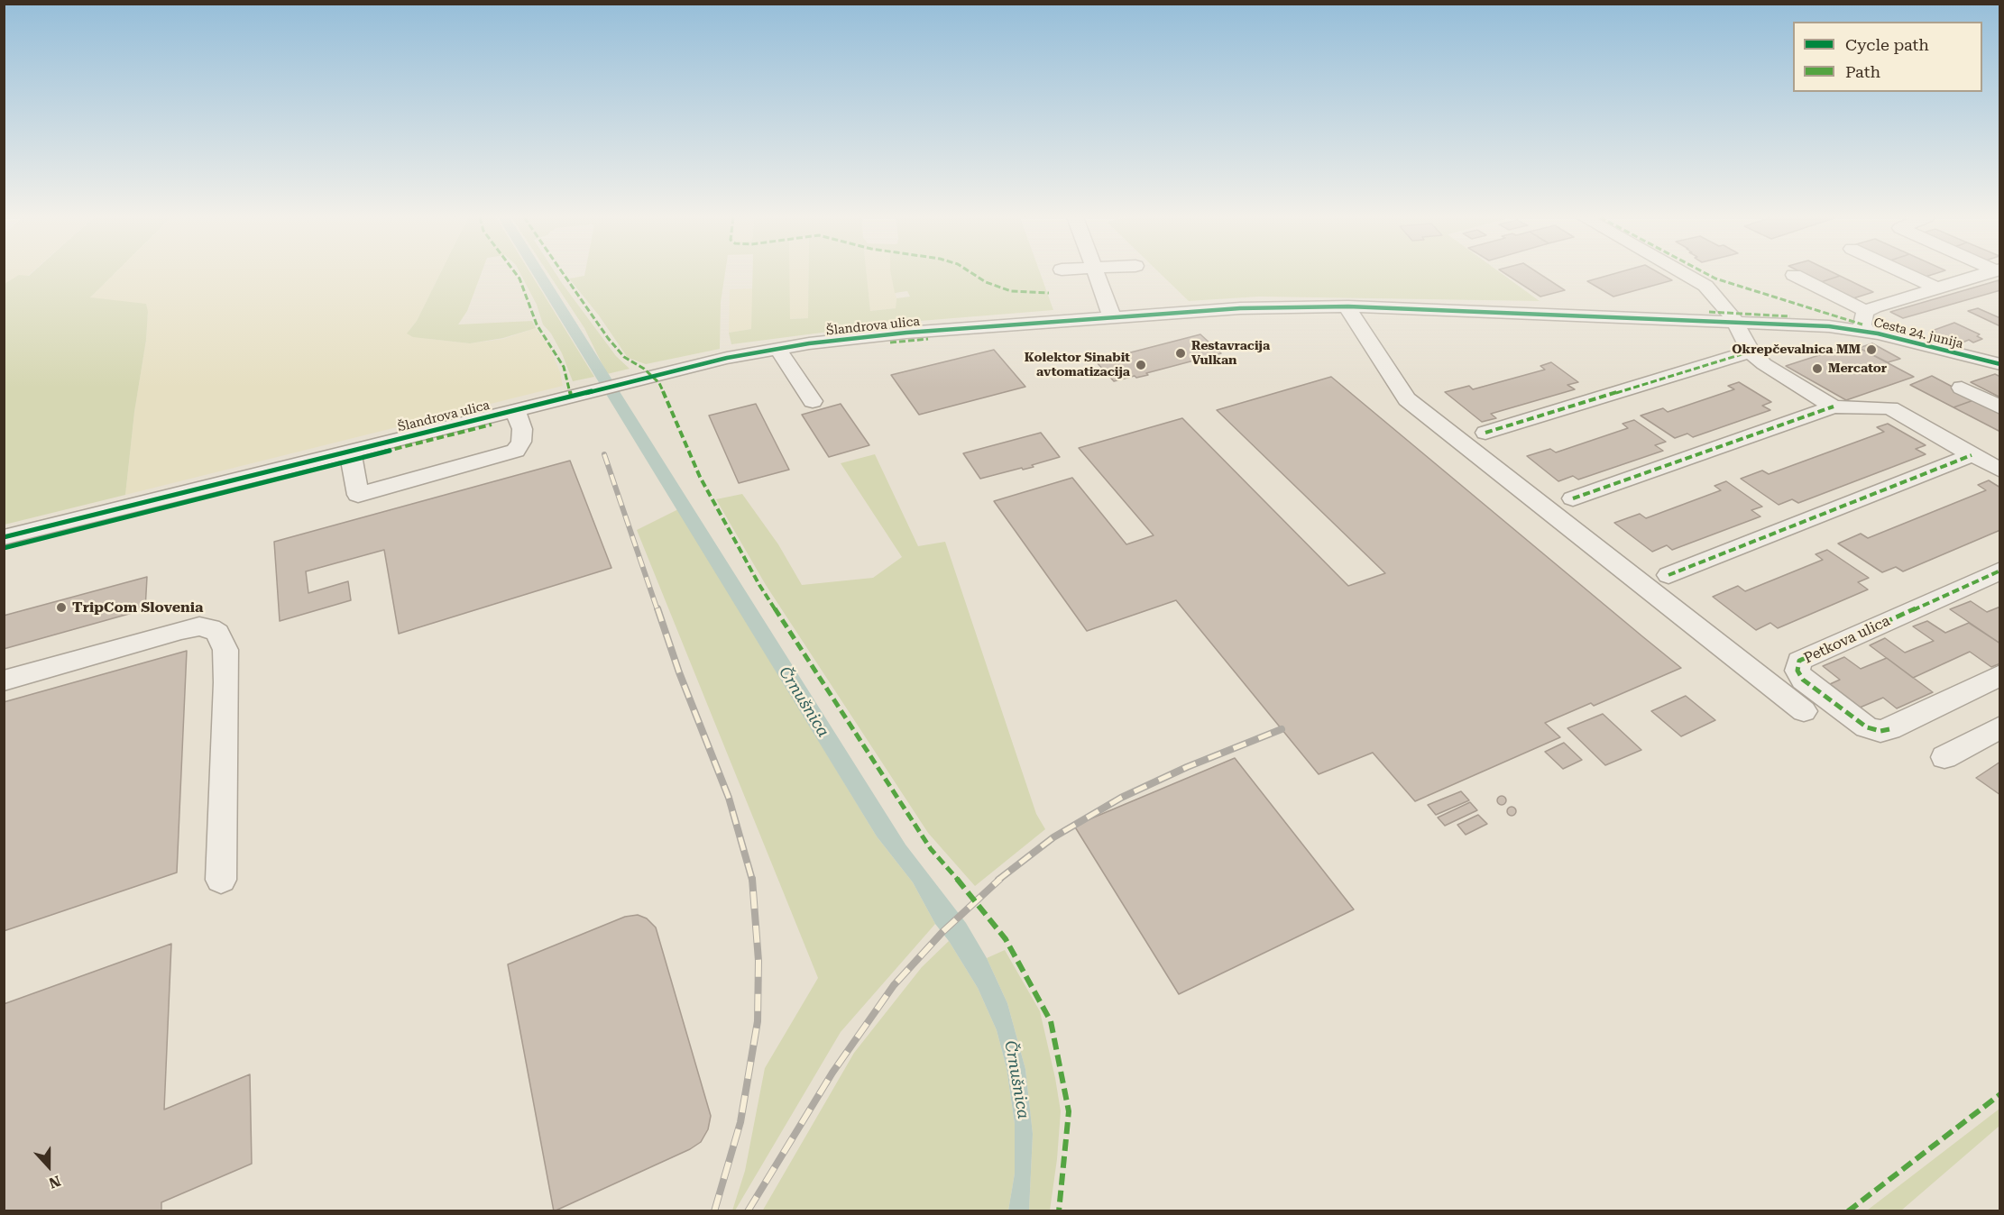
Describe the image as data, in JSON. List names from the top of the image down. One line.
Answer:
{"streets":{"street":["Šlandrova ulica","Cesta 24. junija","Petkova ulica"]},"crossings":[["Šlandrova ulica","Cesta 24. junija"]],"water":["Črnušnica"],"places":["Okrepčevalnica MM","Restavracija Vulkan","Kolektor Sinabit avtomatizacija","Mercator","TripCom Slovenia"],"legend":["Cycle path","Path"],"north":"bottom"}
